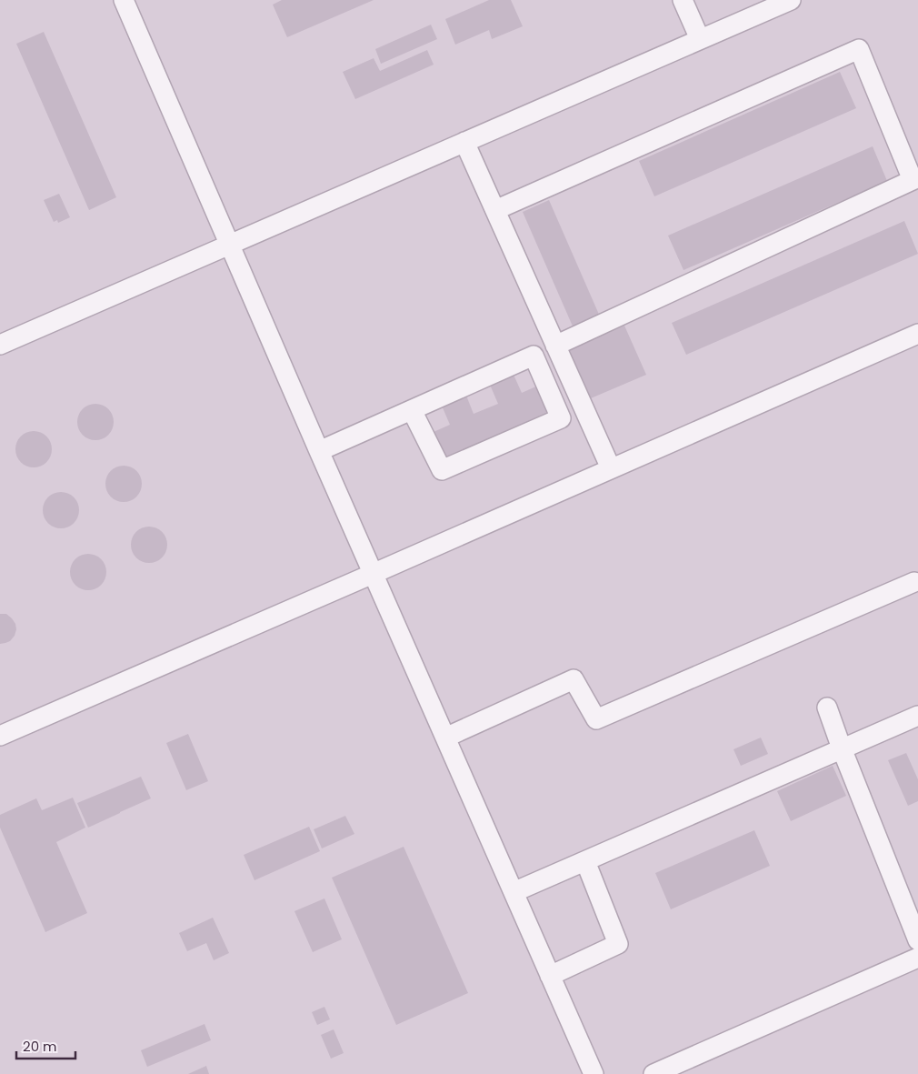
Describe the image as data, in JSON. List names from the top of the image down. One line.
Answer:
{"scale_bar":"20 m"}
